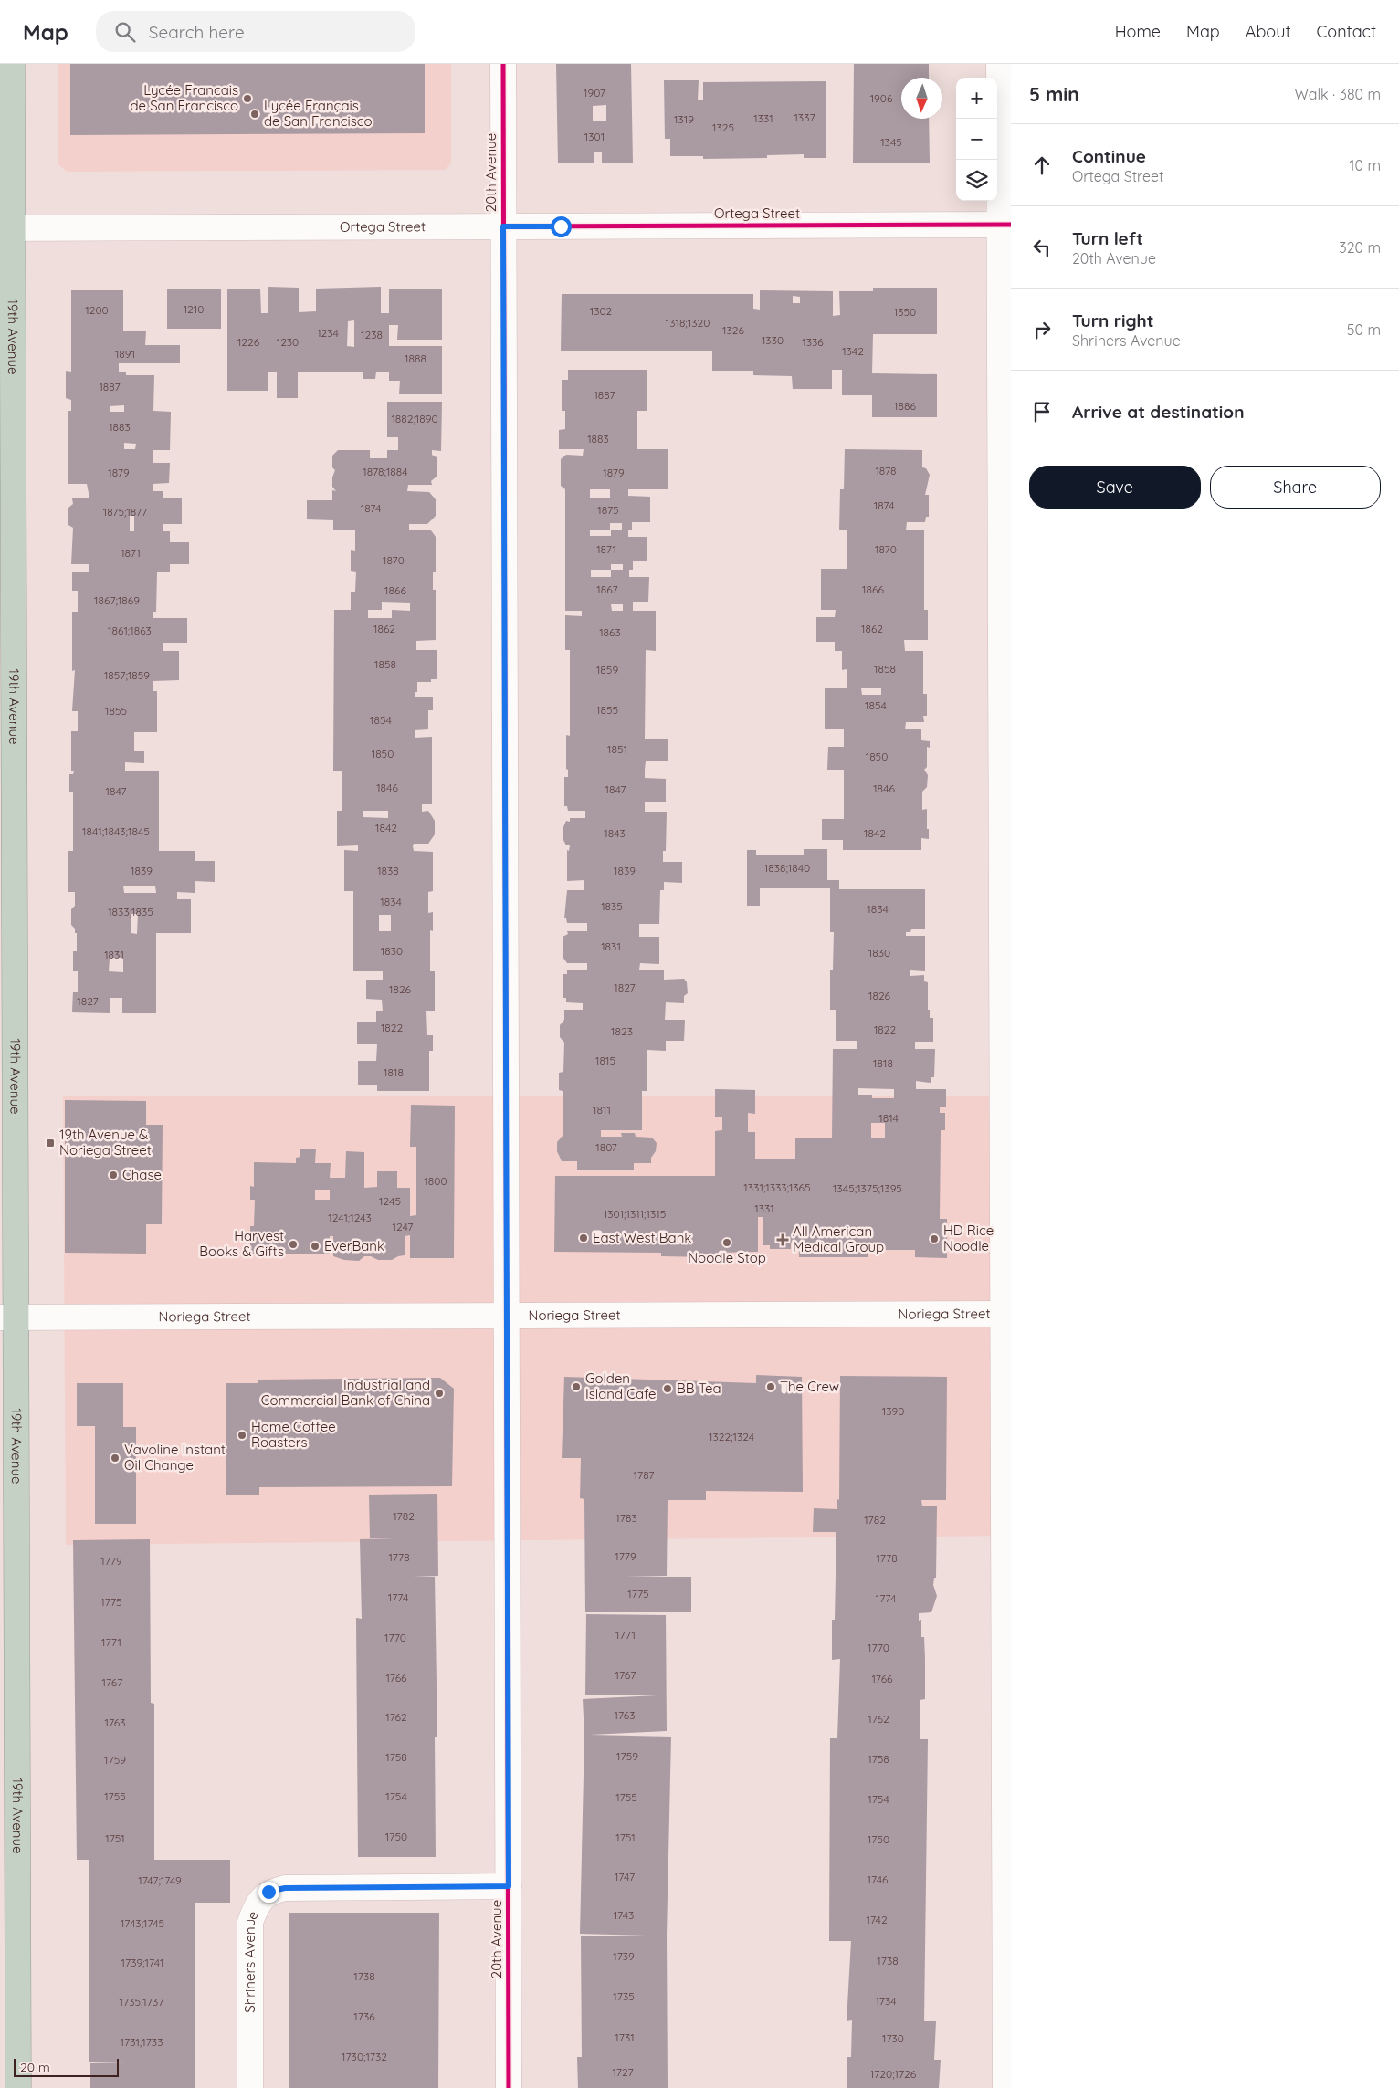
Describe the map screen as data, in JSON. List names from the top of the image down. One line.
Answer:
{"streets":{"highway":["19th Avenue"],"street":["20th Avenue","Ortega Street","Noriega Street","Shriners Avenue"]},"crossings":[["20th Avenue","Ortega Street"],["20th Avenue","Noriega Street"],["20th Avenue","Shriners Avenue"],["Ortega Street","19th Avenue"],["19th Avenue","Noriega Street"]],"places":{"other":["Lycée Francais de San Francisco","Lycée Français de San Francisco","Chase","East West Bank","HD Rice Noodle","Noodle Stop","Harvest Books & Gifts","EverBank","Golden Island Cafe","The Crew","BB Tea","Industrial and Commercial Bank of China","Home Coffee Roasters","Vavoline Instant Oil Change"],"transit":["19th Avenue & Noriega Street"],"health":["All American Medical Group"]},"house_numbers":["1907","1906","1337","1331","1319","1325","1301","1345","1210","1200","1302","1350","1318;1320","1326","1234","1238","1330","1226","1230","1336","1342","1891","1888","1887","1887","1886","1882;1890","1883","1883","1878","1878;1884","1879","1879","1874","1874","1875","1875;1877","1871","1870","1871","1870","1867","1866","1866","1867;1869","1862","1862","1861;1863","1863","1858","1858","1859","1857;1859","1854","1855","1855","1854","1851","1850","1850","1846","1846","1847","1847","1842","1841;1843;1845","1843","1842","1838;1840","1839","1838","1839","1834","1835","1834","1833;1835","1831","1830","1830","1831","1827","1826","1826","1827","1822","1822","1823","1815","1818","1818","1811","1814","1807","1800","1331;1333;1365","1345;1375;1395","1245","1331","1301;1311;1315","1241;1243","1247","1390","1322;1324","1787","1782","1783","1782","1779","1778","1778","1779","1775","1774","1774","1775","1771","1770","1771","1770","1767","1766","1766","1767","1763","1762","1762","1763","1759","1758","1758","1759","1755","1754","1755","1754","1750","1751","1751","1750","1747","1746","1747;1749","1743","1742","1743;1745","1739","1738","1739;1741","1738","1735","1734","1735;1737","1736","1731","1730","1731;1733","1730;1732","1727","1720;1726"],"scale_bar":"20 m","north":"bottom","page":{"header":"Map","search":"Search here","nav":["Home","Map","About","Contact"],"heading":["5 min","Walk · 380 m"],"map_buttons":["+","−"],"list":[["Continue","Ortega Street","10 m"],["Turn left","20th Avenue","320 m"],["Turn right","Shriners Avenue","50 m"],"Arrive at destination"],"buttons":["Save","Share"],"scale":"20 m"}}
